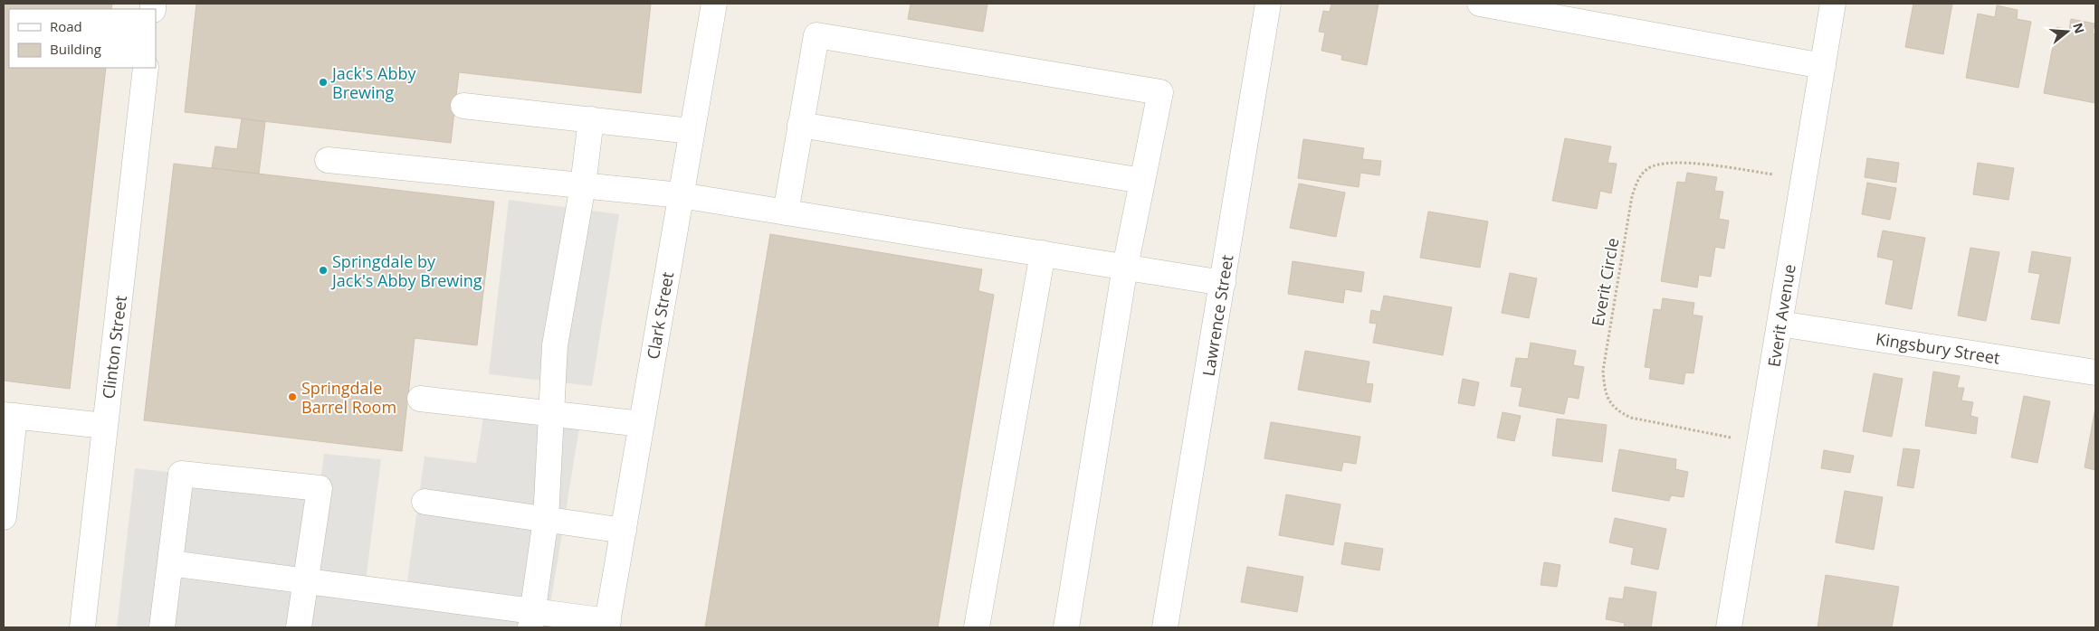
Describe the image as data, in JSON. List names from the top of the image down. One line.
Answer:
{"streets":{"street":["Clark Street","Lawrence Street","Everit Avenue","Clinton Street","Kingsbury Street"],"path":["Everit Circle"]},"crossings":[["Everit Circle","Everit Avenue"],["Everit Avenue","Kingsbury Street"]],"places":["Jack's Abby Brewing","Springdale by Jack's Abby Brewing","Springdale Barrel Room"],"legend":["Road","Building"],"north":"right"}
